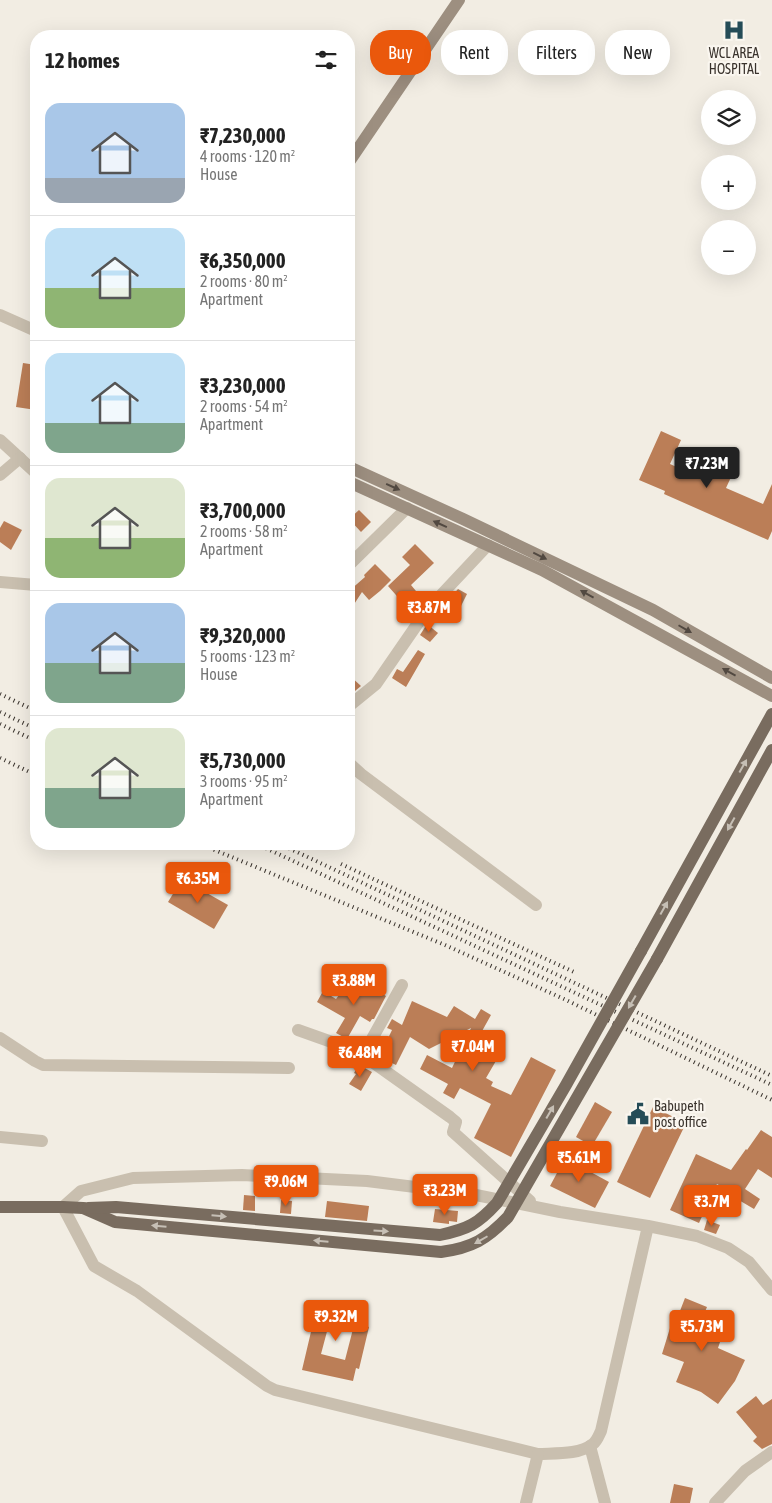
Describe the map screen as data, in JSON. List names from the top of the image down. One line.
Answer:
{"places":{"hospital":["WCL AREA HOSPITAL"],"public building":["Babupeth post office"]},"page":{"chip":["Buy","Rent","Filters","New"],"heading":"12 homes","map_buttons":["+","−"],"list":[{"name":"₹7,230,000","note":"4 rooms · 120 m² · House"},{"name":"₹6,350,000","note":"2 rooms · 80 m² · Apartment"},{"name":"₹3,230,000","note":"2 rooms · 54 m² · Apartment"},{"name":"₹3,700,000","note":"2 rooms · 58 m² · Apartment"},{"name":"₹9,320,000","note":"5 rooms · 123 m² · House"},{"name":"₹5,730,000","note":"3 rooms · 95 m² · Apartment"}],"price":["₹7.23M","₹3.87M","₹6.35M","₹3.88M","₹7.04M","₹6.48M","₹5.61M","₹9.06M","₹3.23M","₹3.7M","₹9.32M","₹5.73M"]}}
